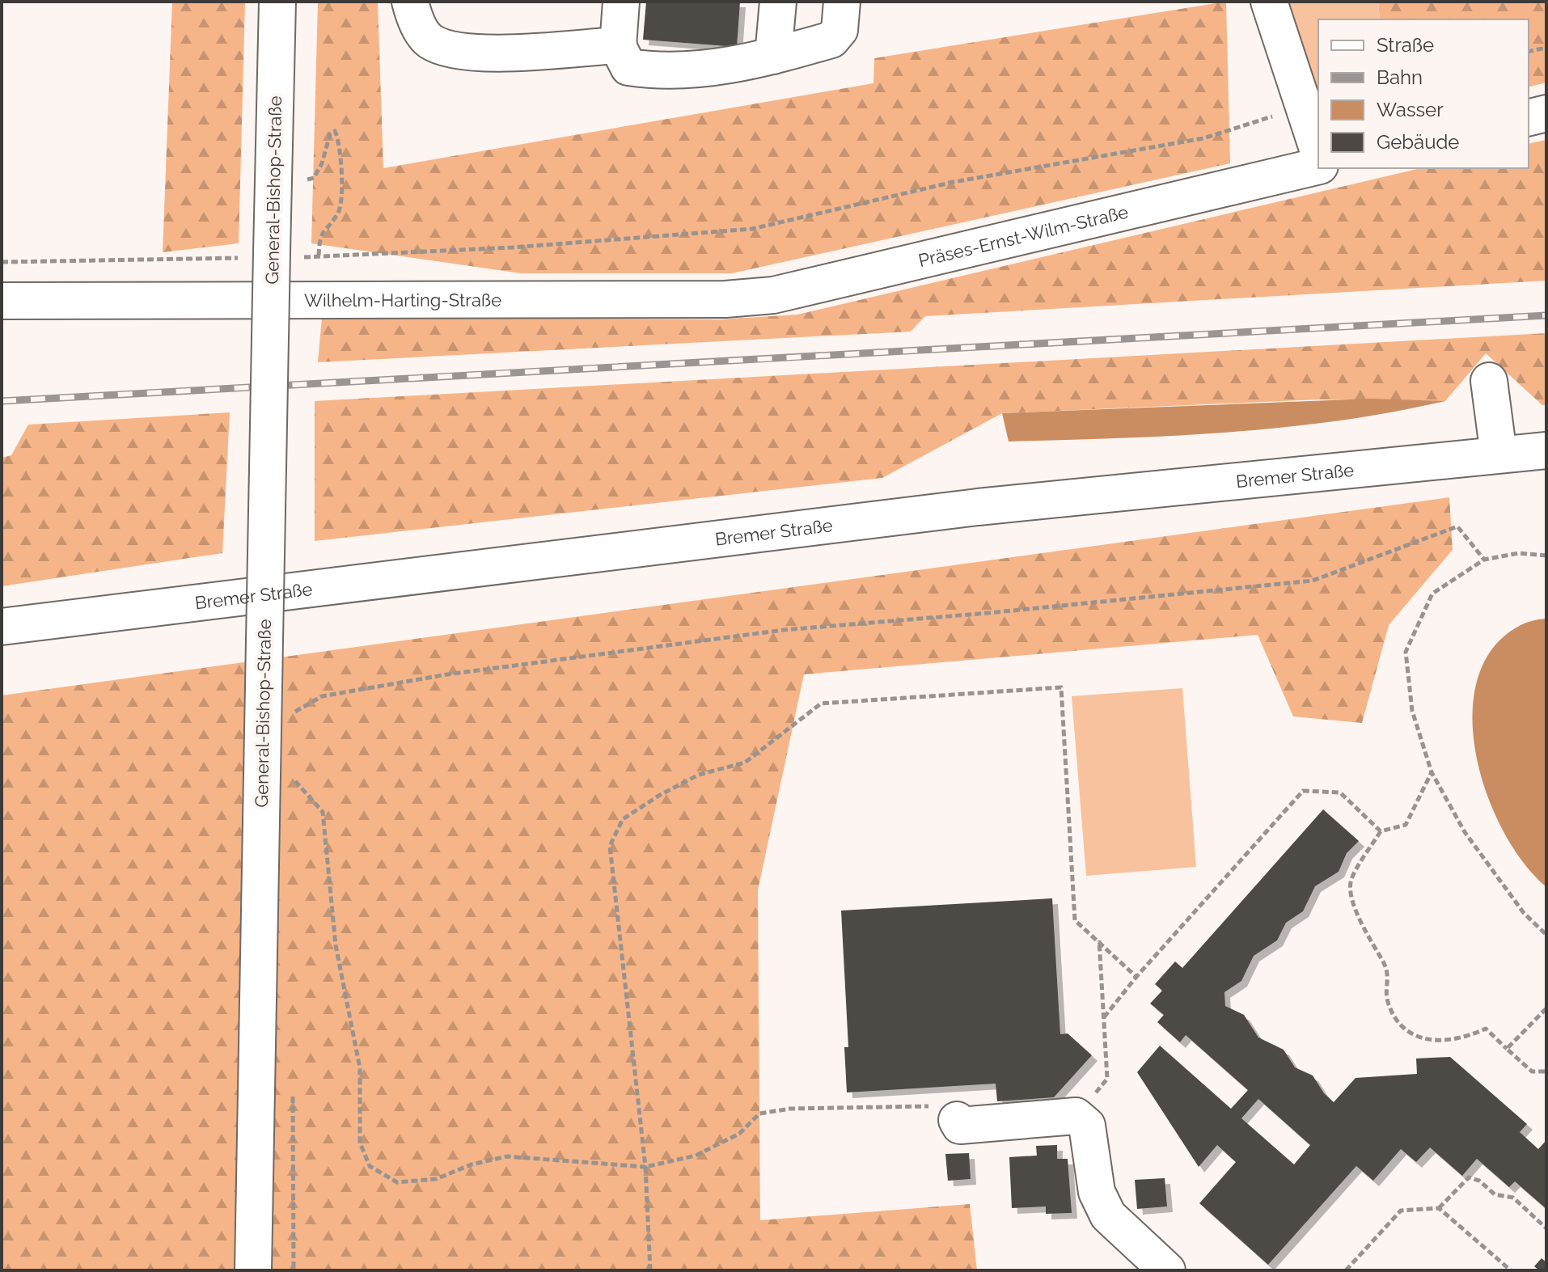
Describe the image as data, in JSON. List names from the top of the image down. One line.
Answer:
{"streets":{"street":["General-Bishop-Straße","Präses-Ernst-Wilm-Straße","Wilhelm-Harting-Straße","Bremer Straße"]},"crossings":[["Präses-Ernst-Wilm-Straße","Wilhelm-Harting-Straße"]],"legend":["Straße","Bahn","Wasser","Gebäude"]}
